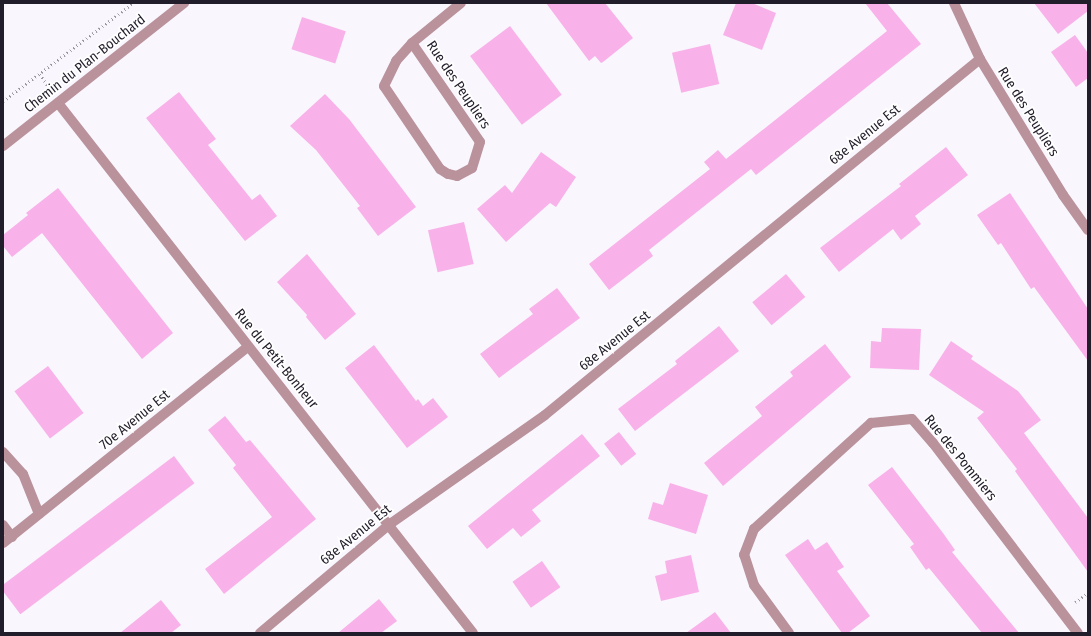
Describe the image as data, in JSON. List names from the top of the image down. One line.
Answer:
{"streets":{"street":["Chemin du Plan-Bouchard","Rue des Peupliers","68e Avenue Est","Rue du Petit-Bonheur","70e Avenue Est","Rue des Pommiers"]},"crossings":[["Chemin du Plan-Bouchard","Rue du Petit-Bonheur"],["Rue des Peupliers","68e Avenue Est"],["68e Avenue Est","Rue du Petit-Bonheur"],["Rue du Petit-Bonheur","70e Avenue Est"]]}
